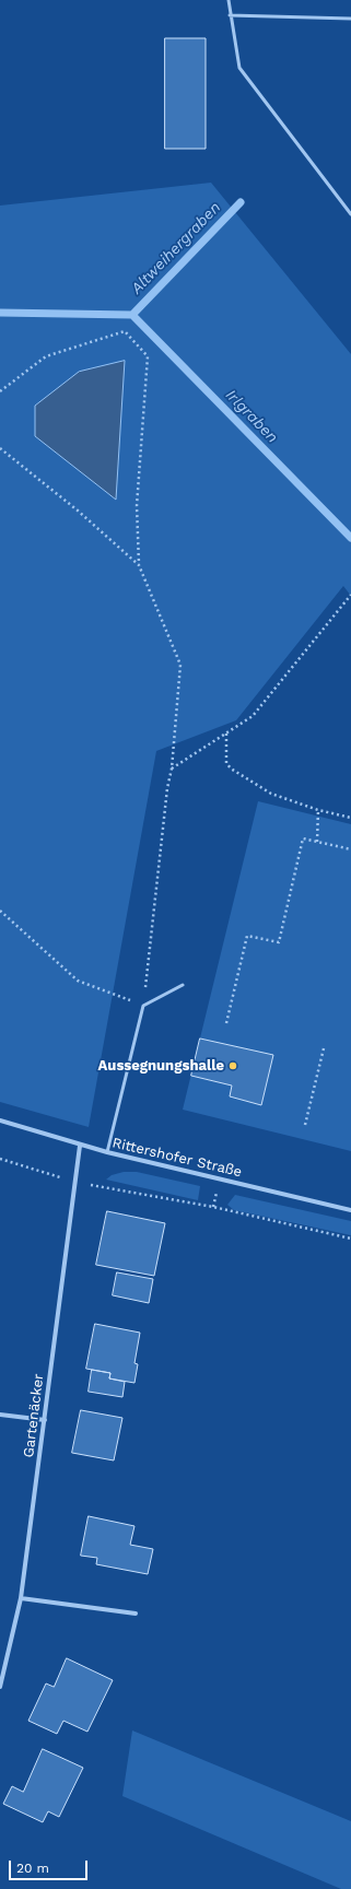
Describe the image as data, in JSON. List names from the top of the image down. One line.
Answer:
{"streets":{"street":["Rittershofer Straße","Gartenäcker"]},"crossings":[["Rittershofer Straße","Gartenäcker"]],"water":["Altweihergraben","Irlgraben"],"places":["Aussegnungshalle"],"scale_bar":"20 m"}
